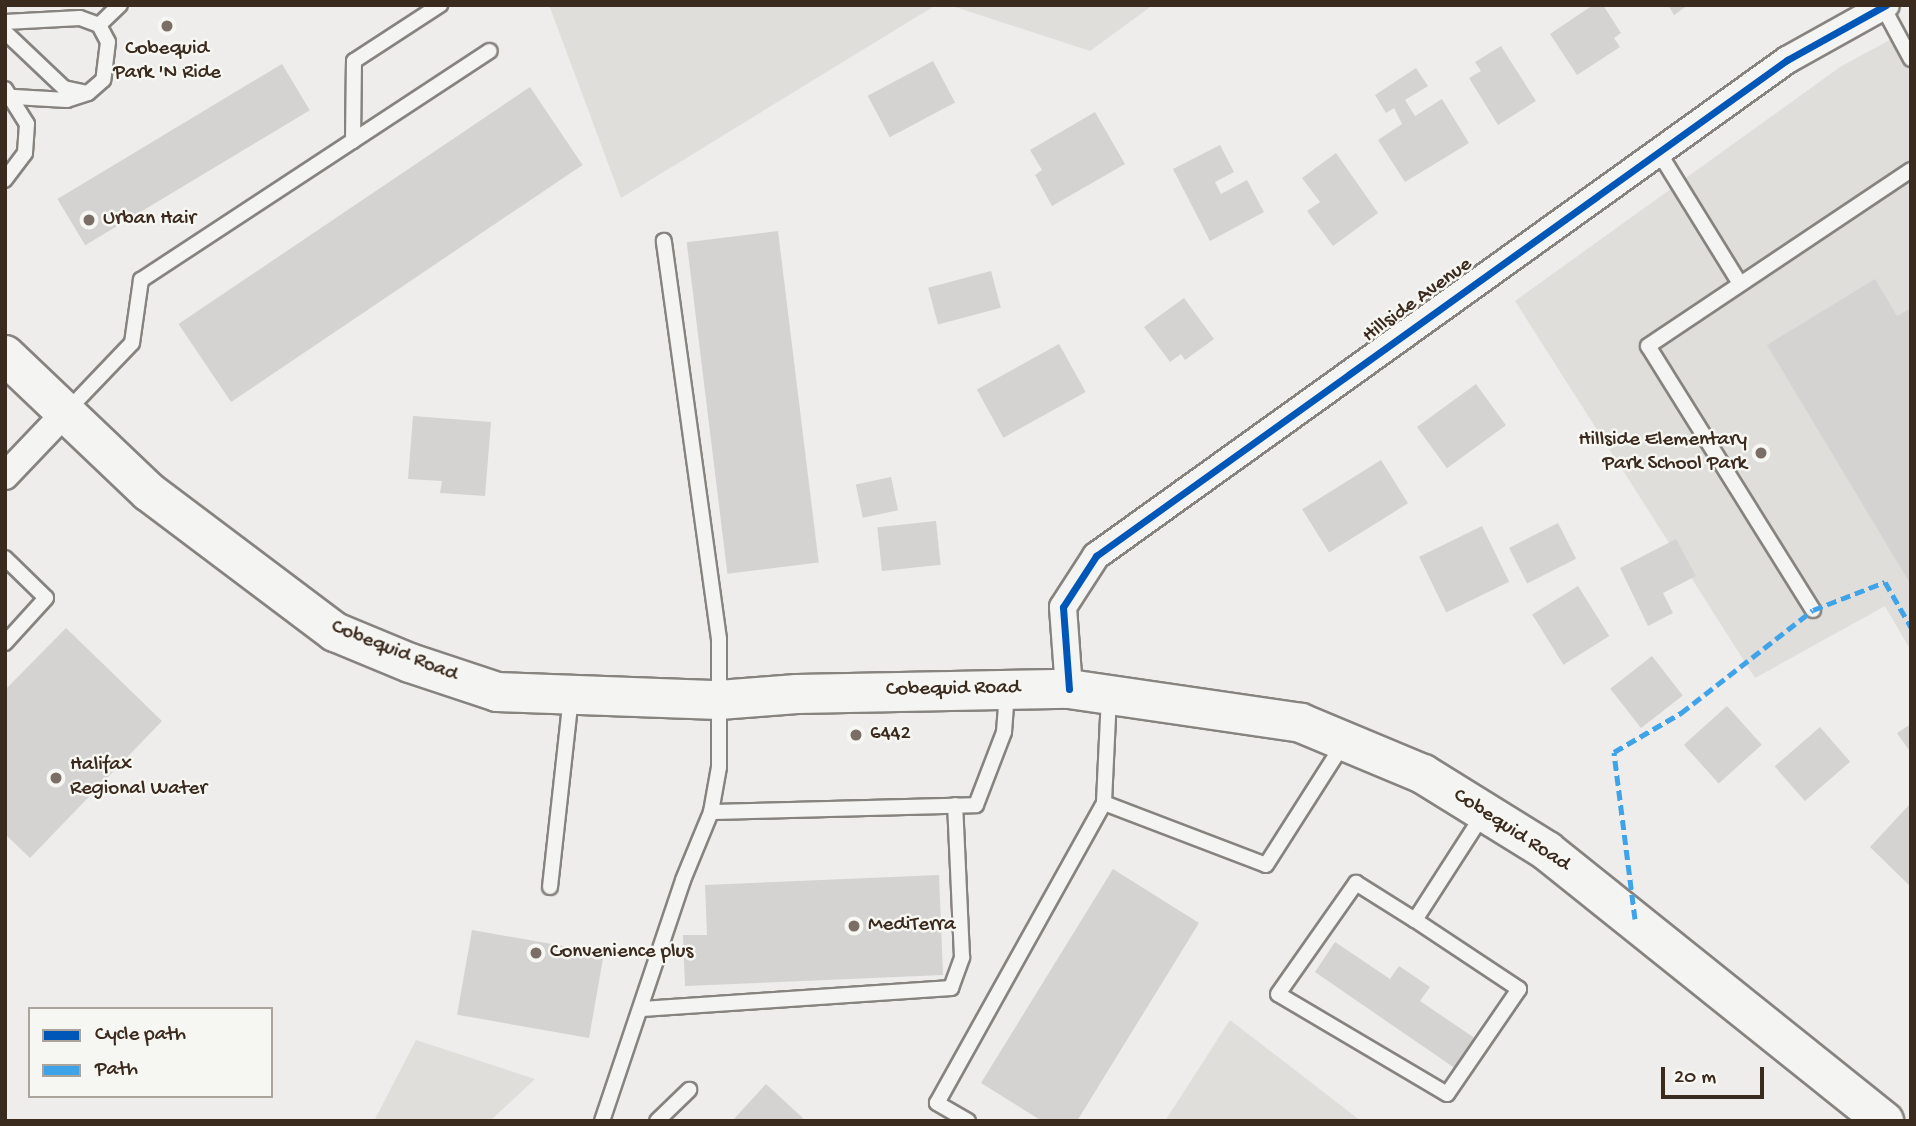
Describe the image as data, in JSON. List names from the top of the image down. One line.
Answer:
{"streets":{"main road":["Cobequid Road"],"street":["Hillside Avenue"]},"crossings":[["Hillside Avenue","Cobequid Road"]],"places":["Cobequid Park 'N Ride","Urban Hair","Hillside Elementary Park School Park","6442","Halifax Regional Water","MediTerra","Convenience plus"],"legend":["Cycle path","Path"],"scale_bar":"20 m"}
